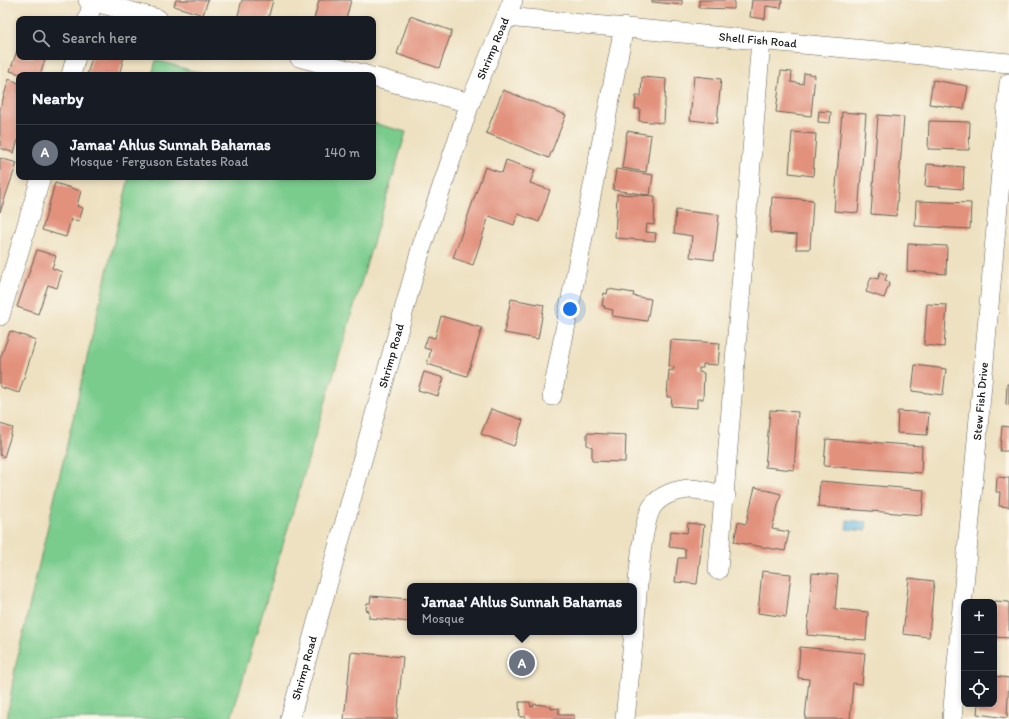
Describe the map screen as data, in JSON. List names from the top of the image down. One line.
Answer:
{"streets":{"street":["Shell Fish Road","Shrimp Road","Stew Fish Drive"]},"crossings":[["Shell Fish Road","Shrimp Road"]],"page":{"search":"Search here","heading":"Nearby","list":[{"mark":"A","name":"Jamaa' Ahlus Sunnah Bahamas","note":"Mosque · Ferguson Estates Road","value":"140 m"}],"popup":["Jamaa' Ahlus Sunnah Bahamas","Mosque"],"map_buttons":["+","−"],"pins":"A"}}
